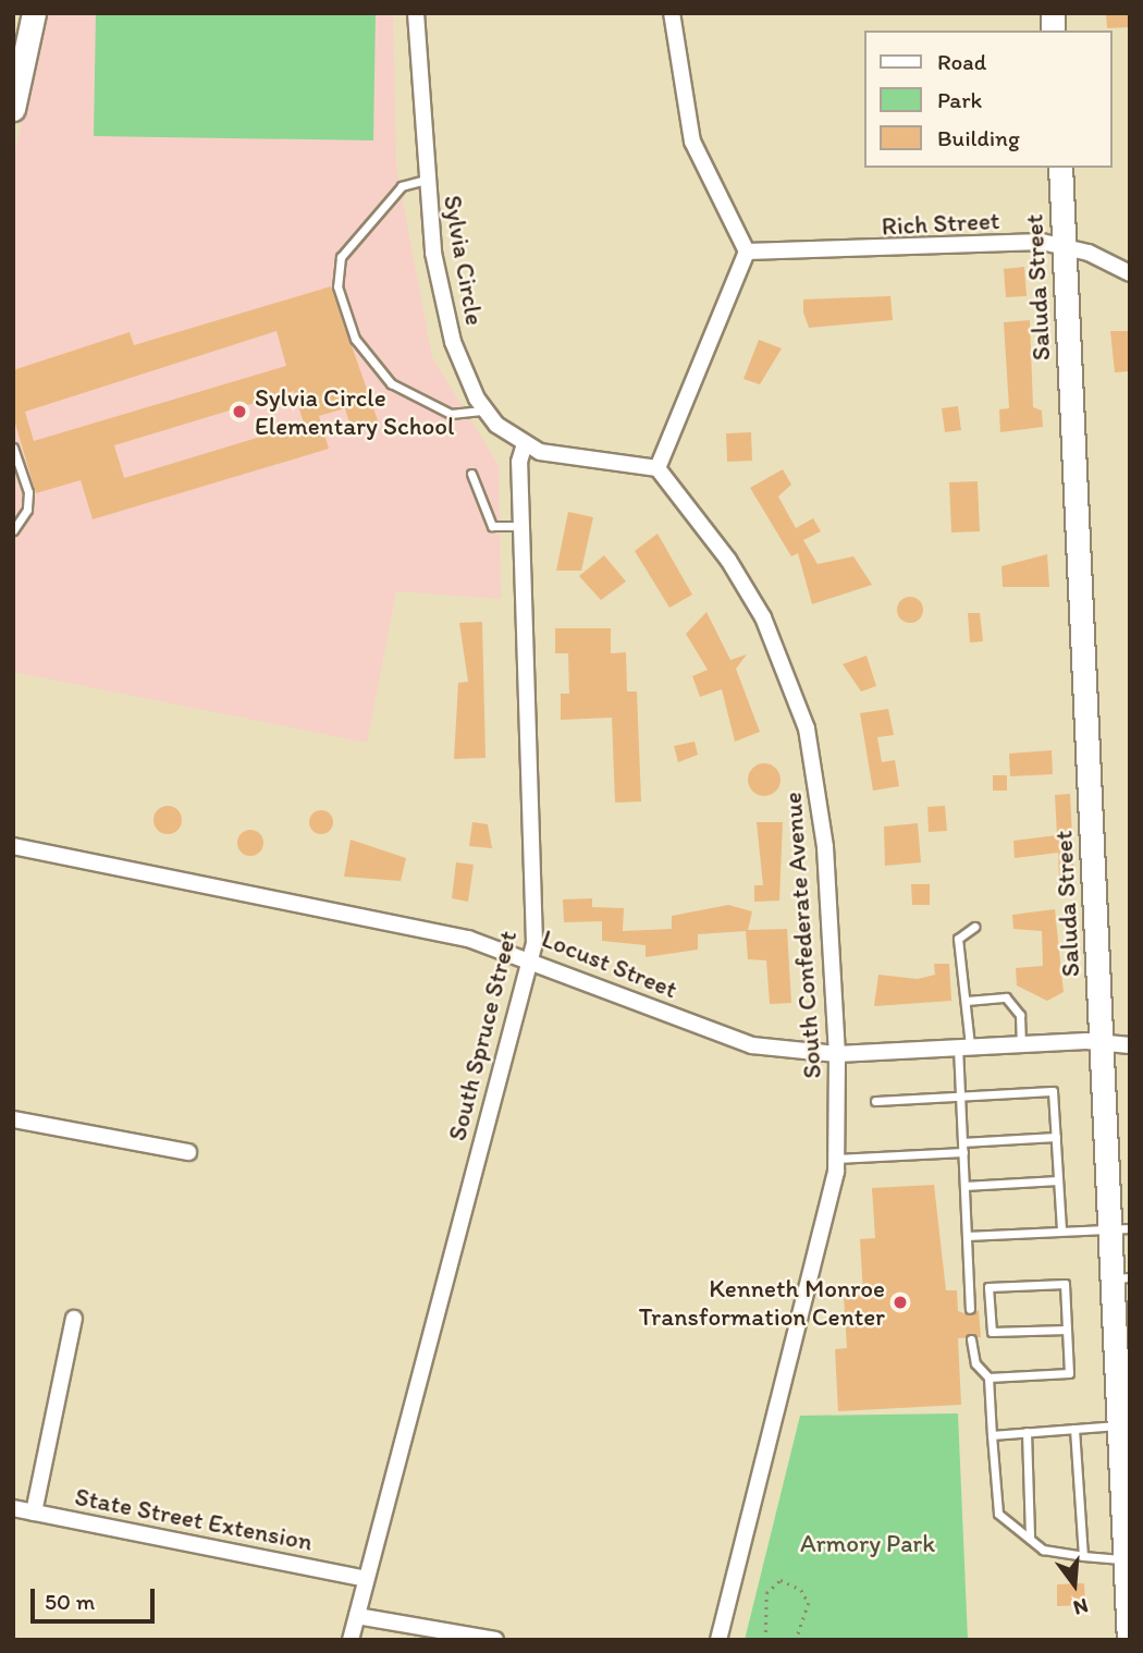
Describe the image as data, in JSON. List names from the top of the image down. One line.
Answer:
{"streets":{"main road":["Saluda Street"],"street":["Rich Street","Sylvia Circle","South Confederate Avenue","Locust Street","South Spruce Street","State Street Extension"]},"crossings":[["Rich Street","Saluda Street"],["Sylvia Circle","South Confederate Avenue"],["Sylvia Circle","South Spruce Street"],["Saluda Street","Locust Street"],["South Confederate Avenue","Locust Street"],["Locust Street","South Spruce Street"],["South Spruce Street","State Street Extension"]],"parks":["Armory Park"],"places":["Sylvia Circle Elementary School","Kenneth Monroe Transformation Center"],"legend":["Road","Park","Building"],"scale_bar":"50 m","north":"bottom"}
